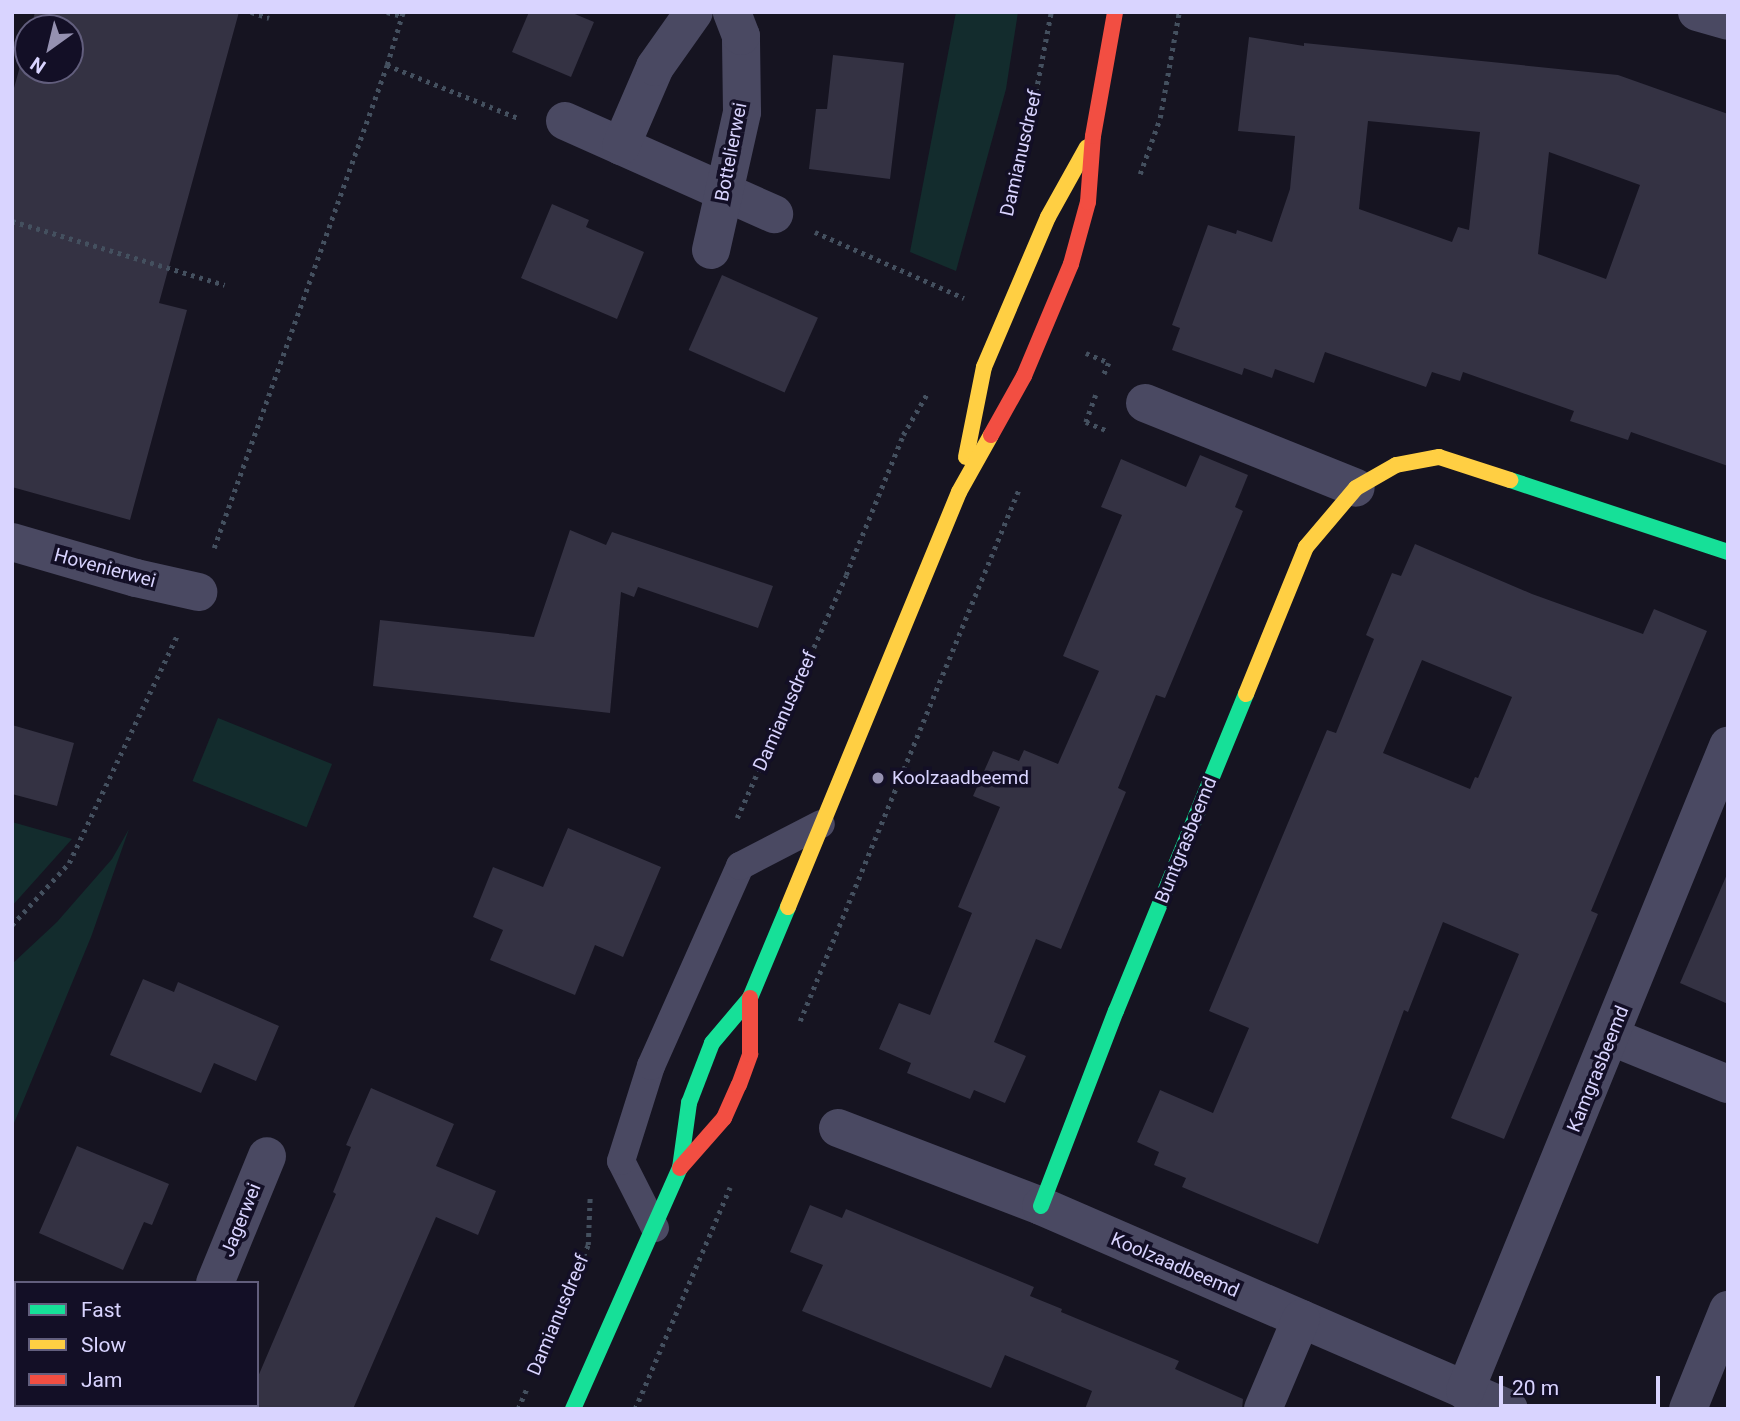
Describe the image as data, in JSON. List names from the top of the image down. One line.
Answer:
{"streets":{"street":["Bottelierwei","Damianusdreef","Hovenierwei","Buntgrasbeemd","Kamgrasbeemd","Jagerwei","Koolzaadbeemd"]},"crossings":[["Buntgrasbeemd","Koolzaadbeemd"],["Kamgrasbeemd","Koolzaadbeemd"]],"places":["Koolzaadbeemd"],"legend":["Fast","Slow","Jam"],"scale_bar":"20 m","north":"bottom left"}
